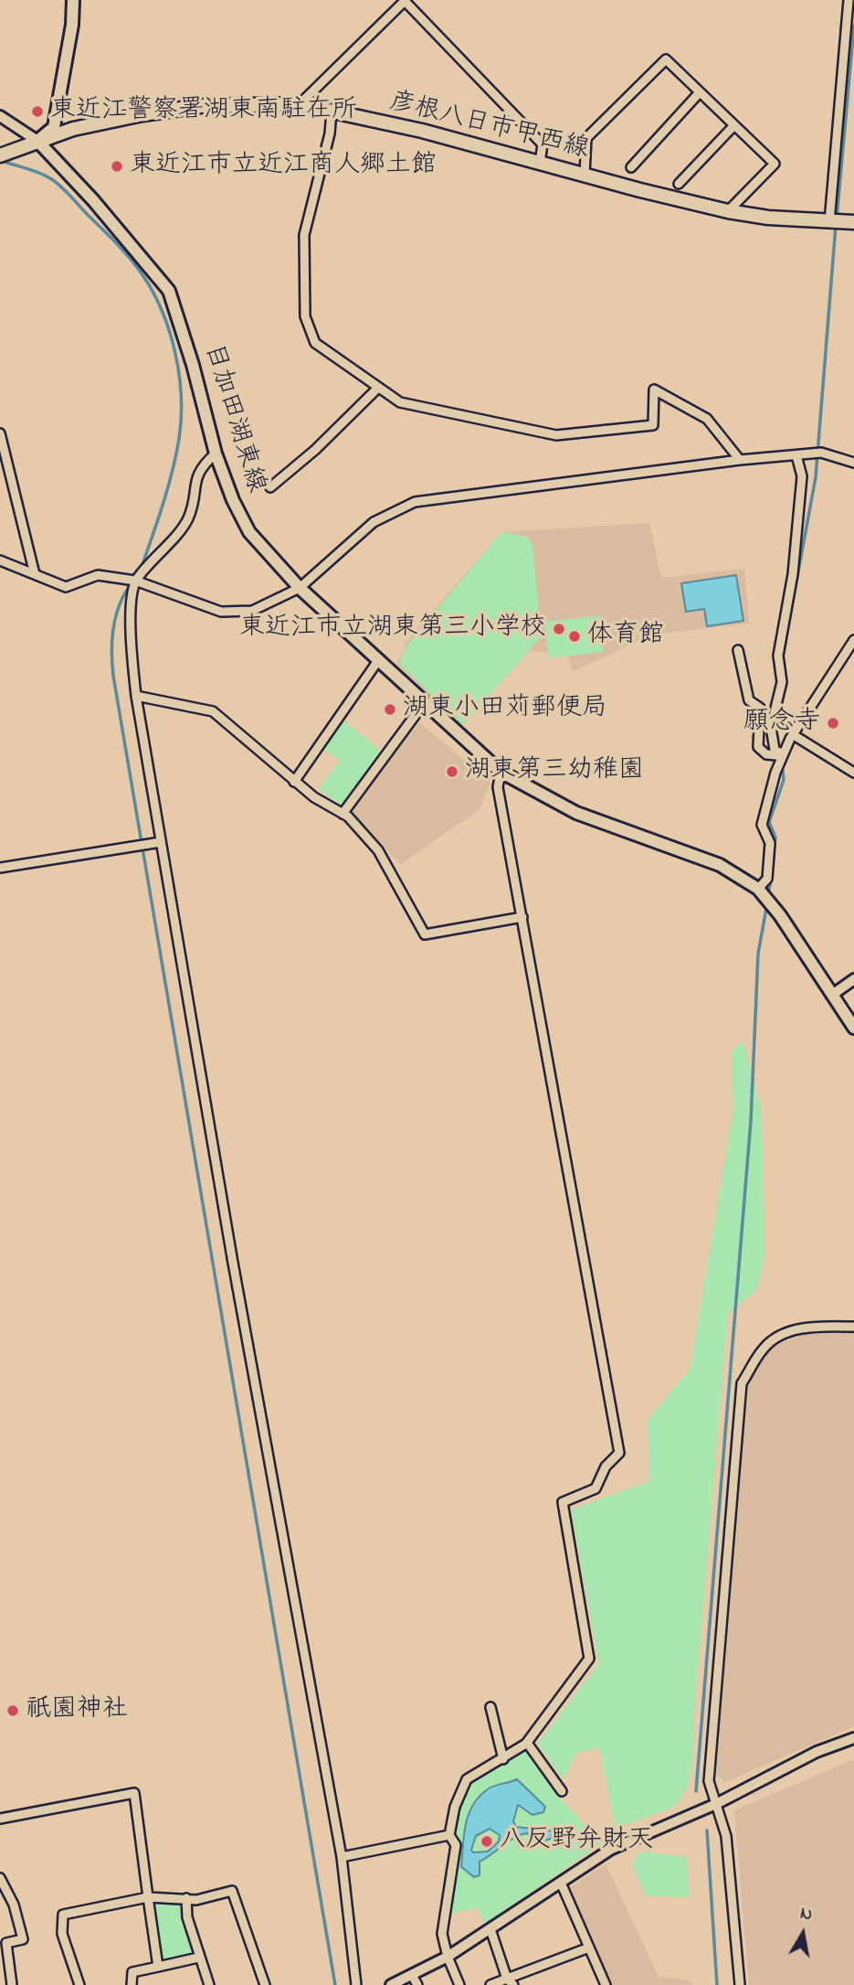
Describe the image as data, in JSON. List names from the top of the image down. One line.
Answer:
{"streets":{"main road":["彦根八日市甲西線","目加田湖東線"]},"crossings":[["彦根八日市甲西線","目加田湖東線"]],"places":["東近江警察署湖東南駐在所","東近江市立近江商人郷土館","東近江市立湖東第三小学校","体育館","湖東小田苅郵便局","願念寺","湖東第三幼稚園","祇園神社","八反野弁財天"],"north":"top"}
